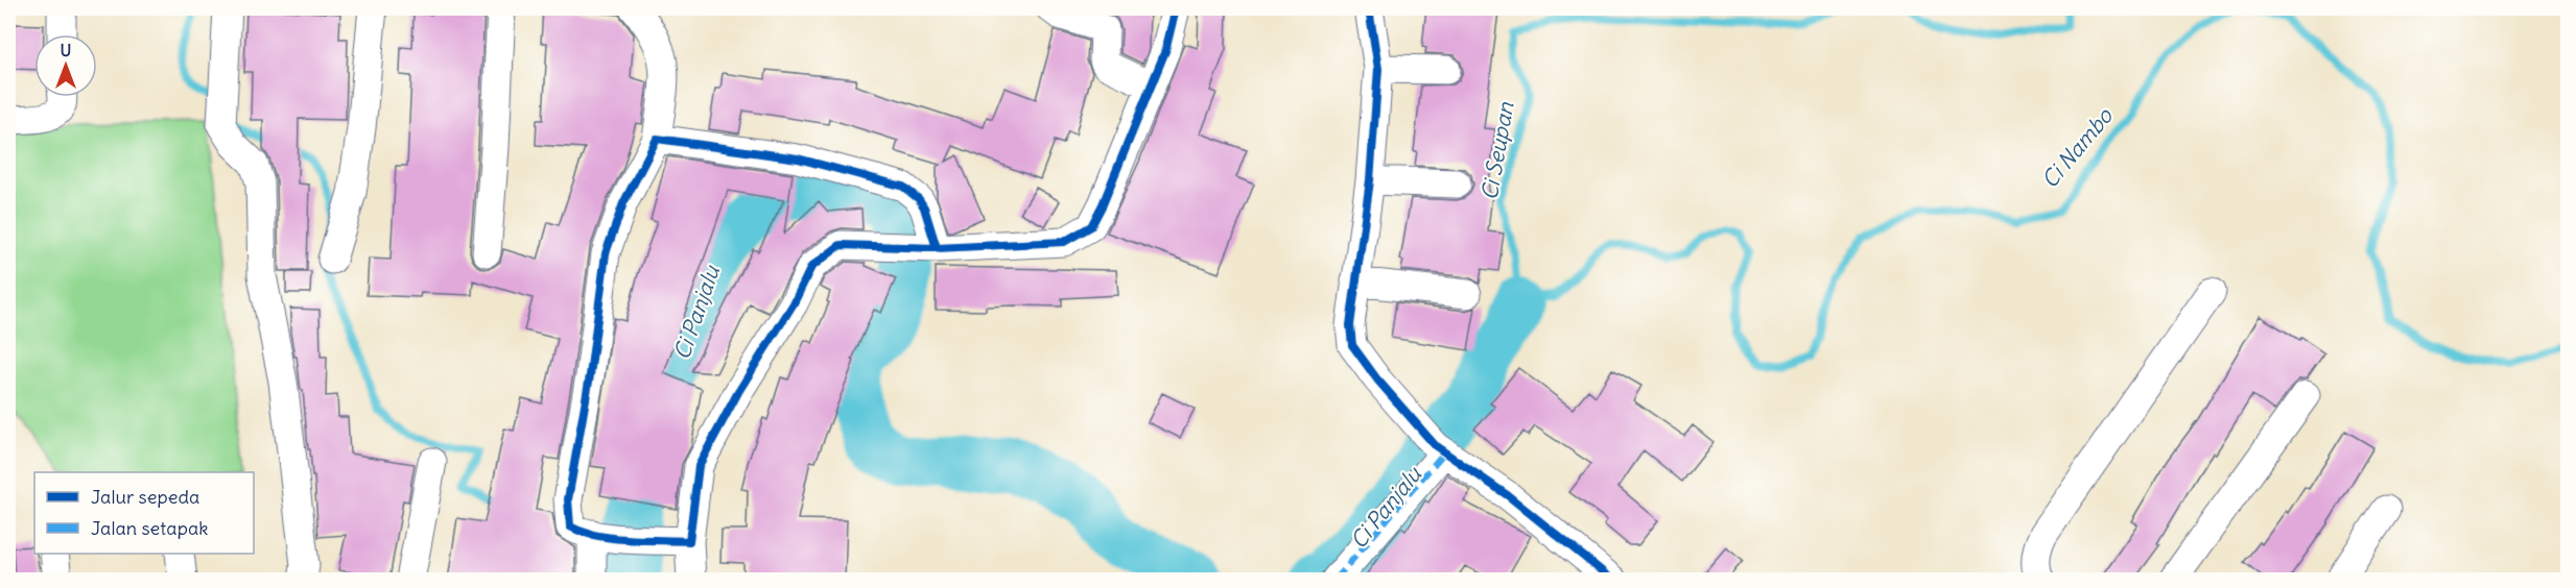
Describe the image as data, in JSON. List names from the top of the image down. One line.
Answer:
{"water":["Ci Nambo","Ci Seupan","Ci Panjalu"],"legend":["Jalur sepeda","Jalan setapak"],"north":"top"}
